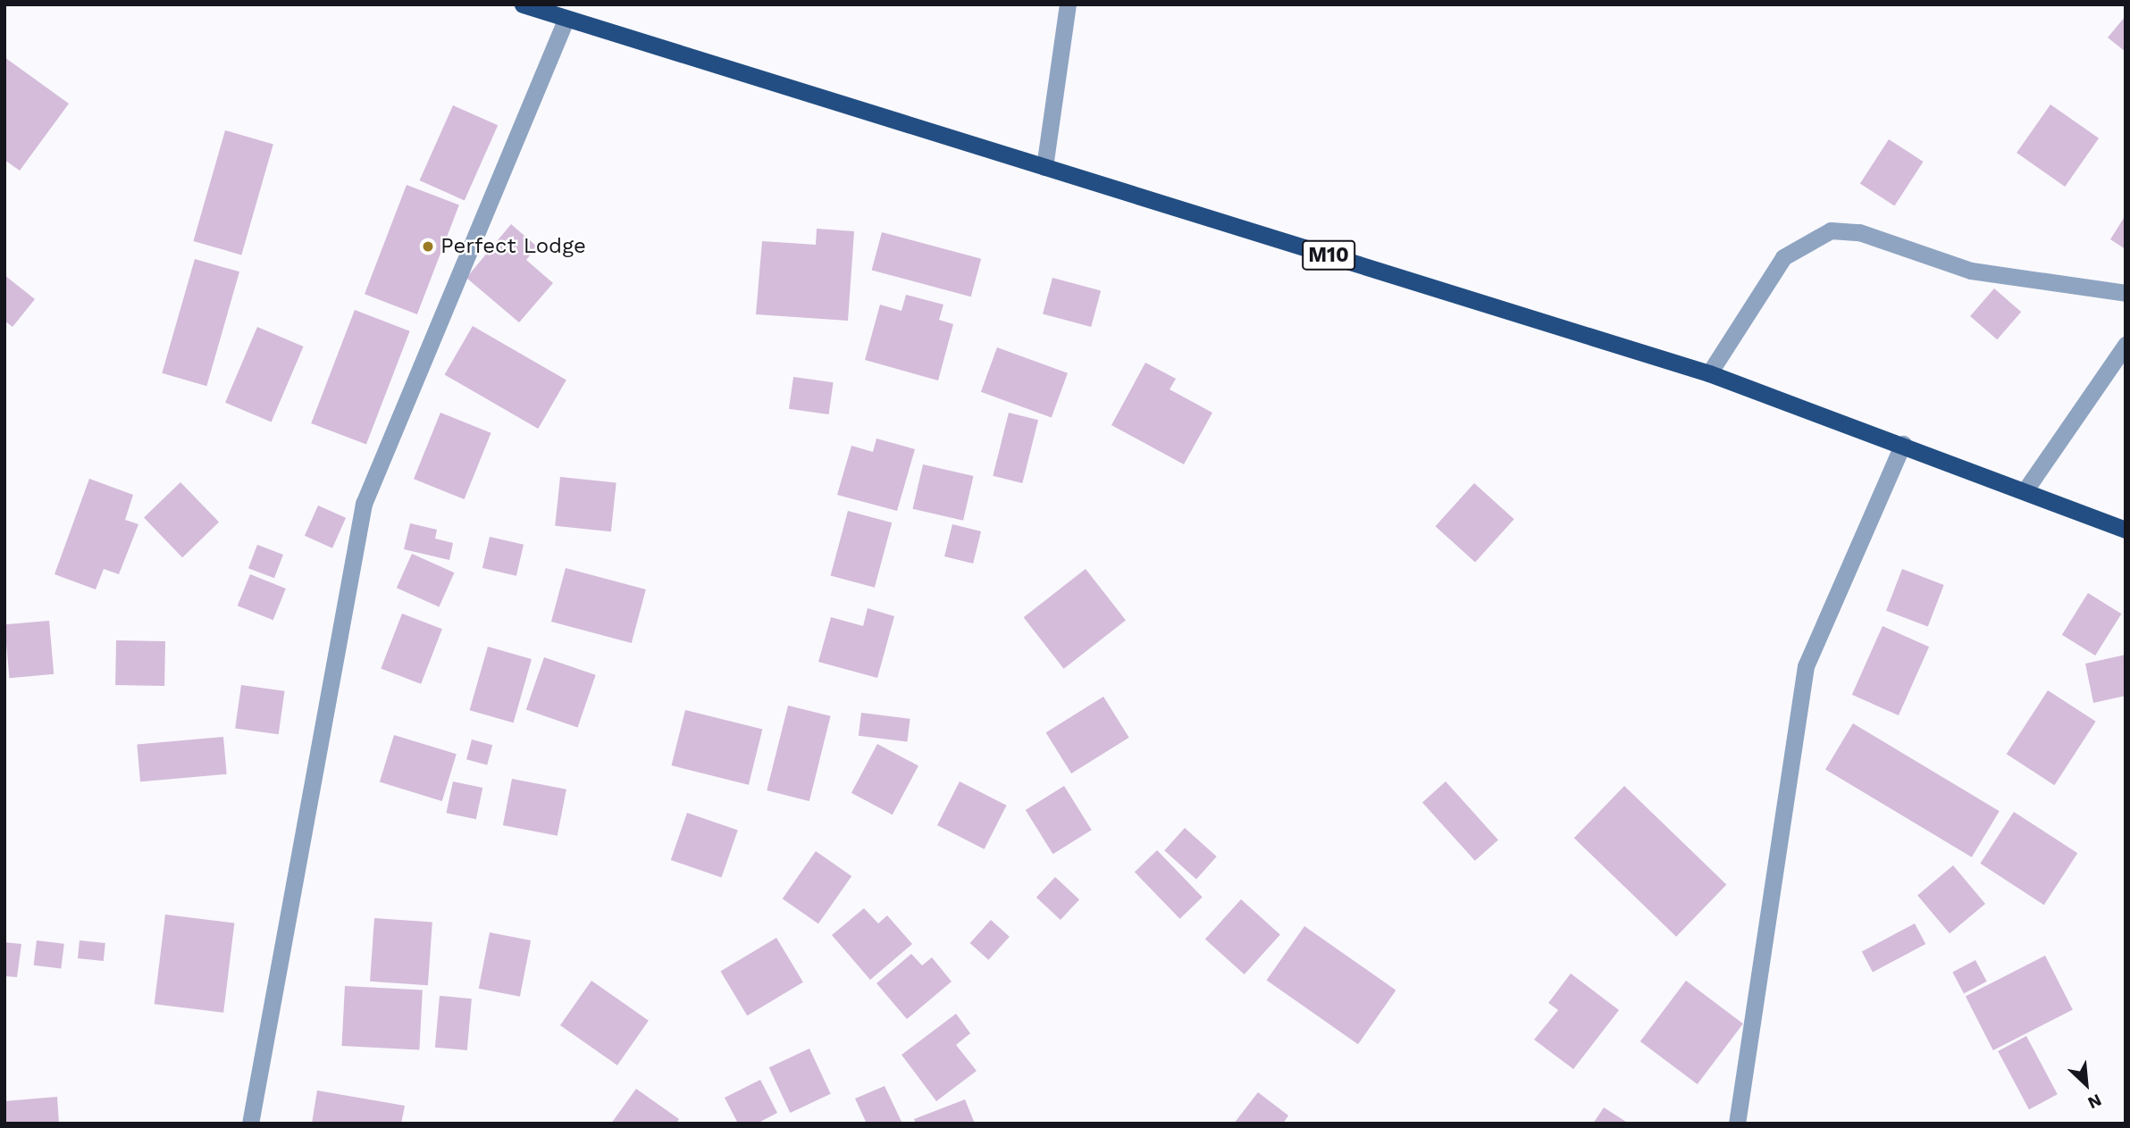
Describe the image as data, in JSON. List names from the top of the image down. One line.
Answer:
{"streets":{"highway":["M10"]},"places":["Perfect Lodge"],"north":"bottom right"}
